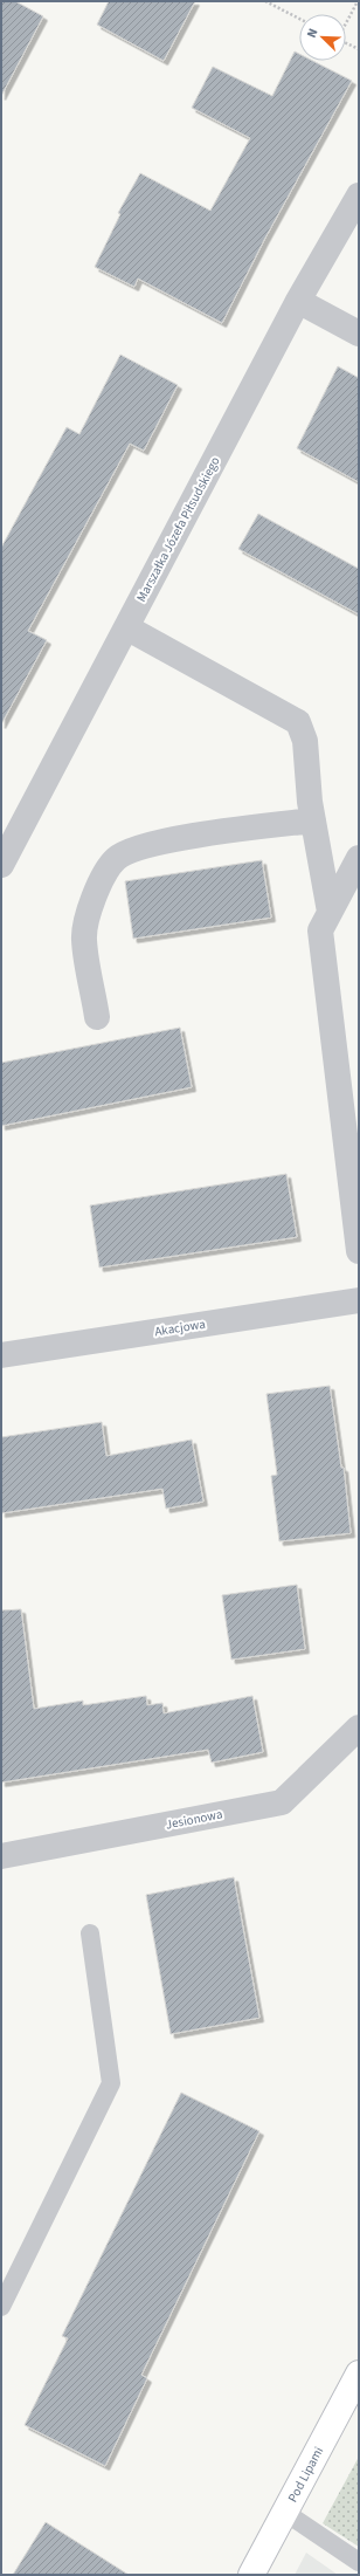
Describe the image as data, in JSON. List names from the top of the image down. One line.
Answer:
{"streets":{"street":["Marszałka Józefa Piłsudskiego","Akacjowa","Jesionowa","Pod Lipami"]},"north":"top left"}
